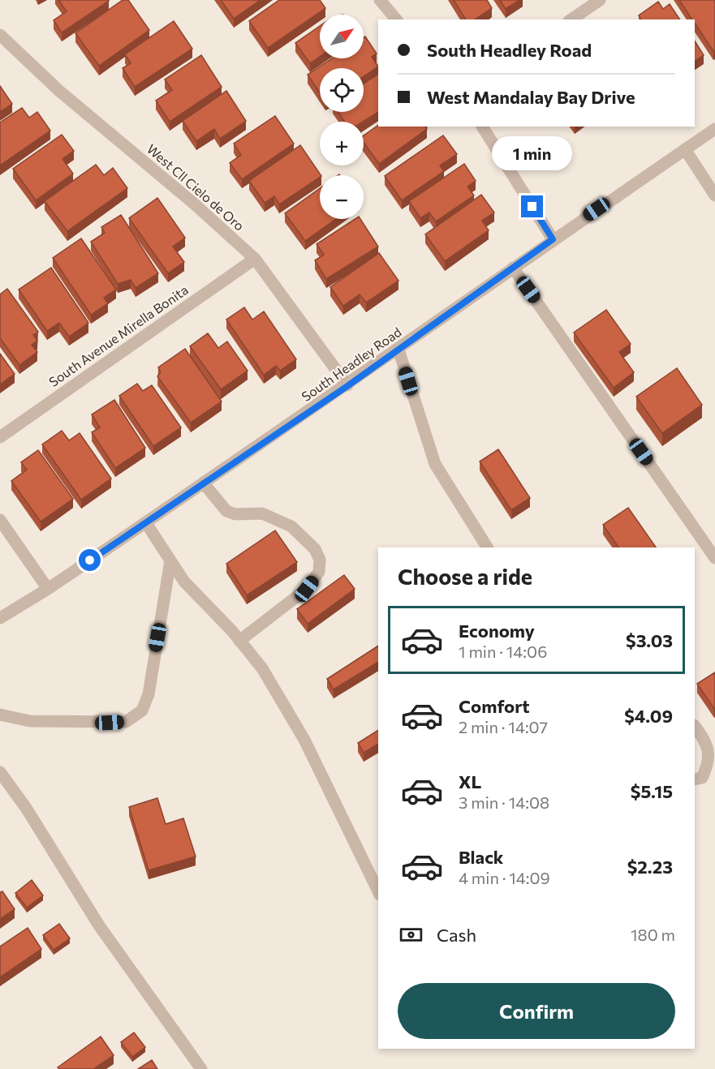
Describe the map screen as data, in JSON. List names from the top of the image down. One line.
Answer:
{"streets":{"street":["West Cll Cielo de Oro","South Avenue Mirella Bonita","South Headley Road"]},"crossings":[["West Cll Cielo de Oro","South Avenue Mirella Bonita"],["West Cll Cielo de Oro","South Headley Road"]],"north":"top right","page":{"map_buttons":["+","−"],"banner":["South Headley Road","West Mandalay Bay Drive"],"bubble":"1 min","heading":"Choose a ride","list":[{"name":"Economy","note":"1 min · 14:06","value":"$3.03"},{"name":"Comfort","note":"2 min · 14:07","value":"$4.09"},{"name":"XL","note":"3 min · 14:08","value":"$5.15"},{"name":"Black","note":"4 min · 14:09","value":"$2.23"}],"pay":["Cash","180 m"],"buttons":"Confirm"}}
